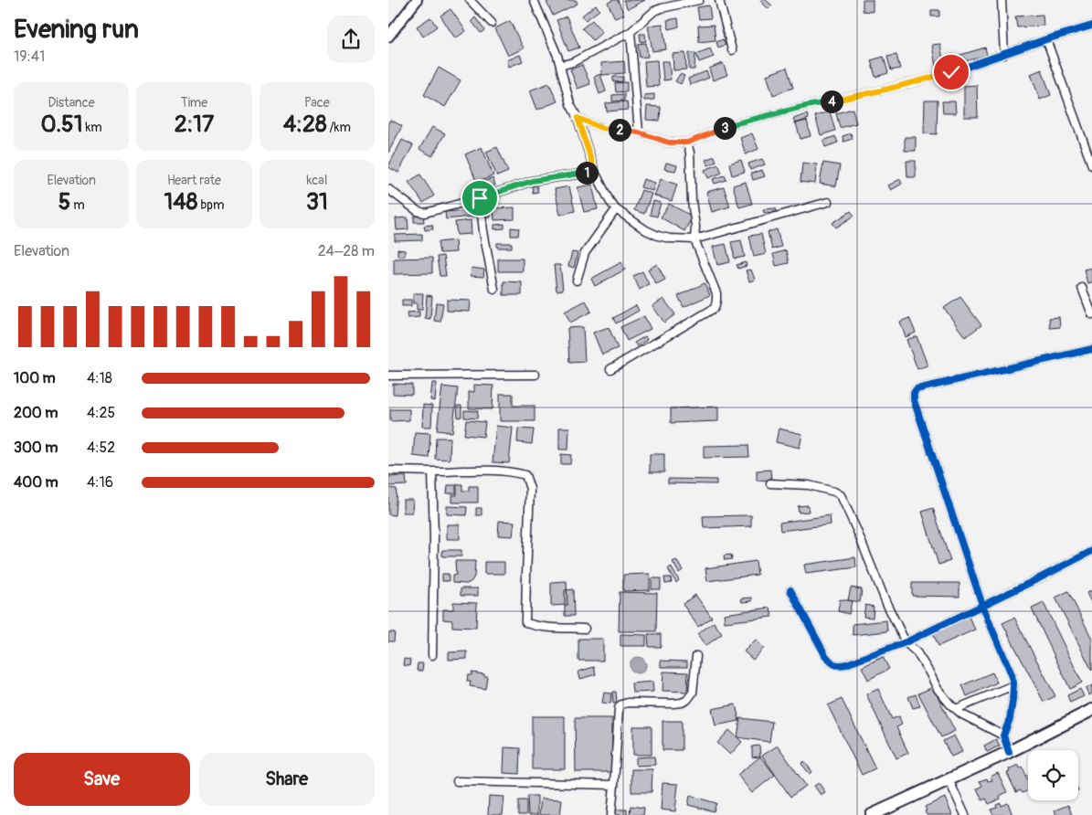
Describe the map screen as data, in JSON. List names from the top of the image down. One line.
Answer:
{"page":{"heading":["Evening run","19:41"],"stats":[["Distance","0.51 km"],["Time","2:17"],["Pace","4:28 /km"],["Elevation","5 m"],["Heart rate","148 bpm"],["kcal","31"]],"pins":["4","3","2","1"],"chart":["Elevation","24–28 m"],"list":[{"name":"100 m","note":"4:18"},{"name":"200 m","note":"4:25"},{"name":"300 m","note":"4:52"},{"name":"400 m","note":"4:16"}],"buttons":["Save","Share"]}}
